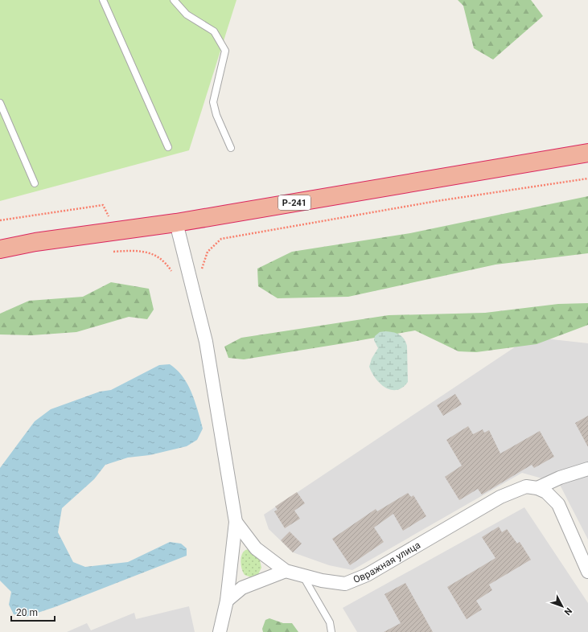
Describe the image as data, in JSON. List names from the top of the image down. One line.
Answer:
{"streets":{"highway":["Р-241"],"street":["Овражная улица"]},"scale_bar":"20 m","north":"bottom right"}
